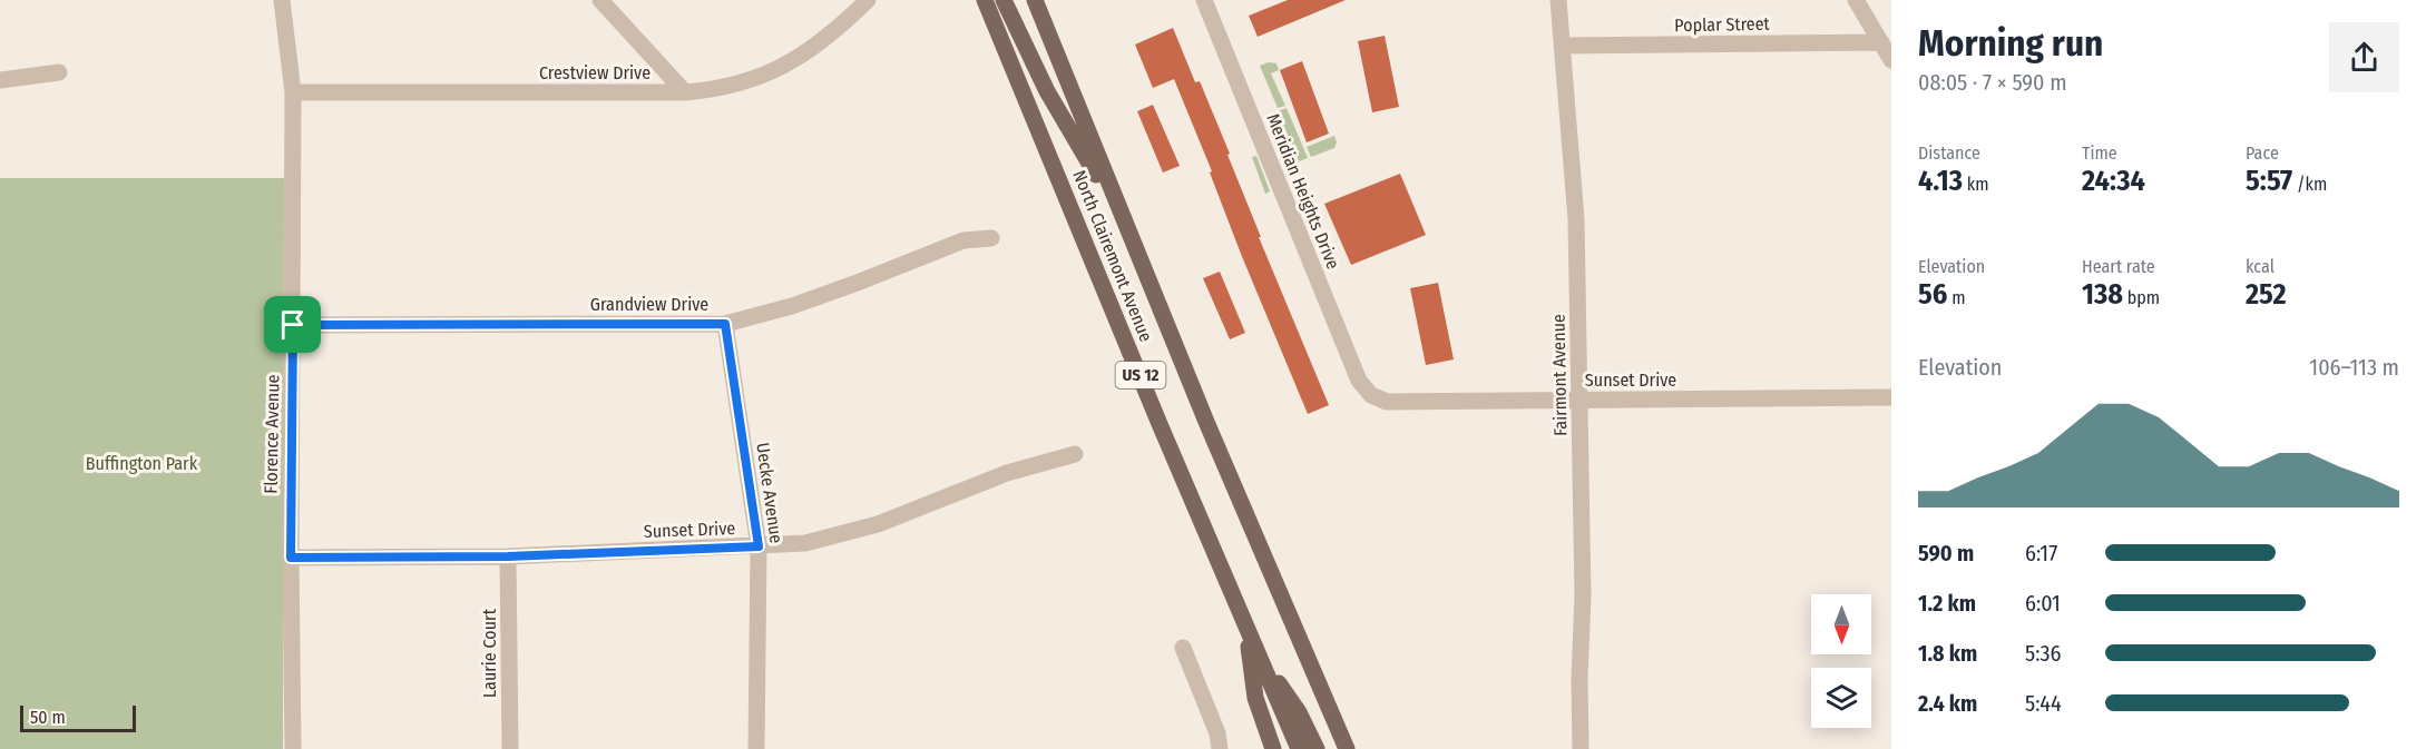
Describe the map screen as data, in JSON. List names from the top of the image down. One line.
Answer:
{"streets":{"main road":["North Clairemont Avenue","US 12"],"street":["Poplar Street","Crestview Drive","Meridian Heights Drive","Grandview Drive","Fairmont Avenue","Sunset Drive","Florence Avenue","Uecke Avenue","Laurie Court"]},"crossings":[["Poplar Street","Fairmont Avenue"],["Crestview Drive","Florence Avenue"],["Meridian Heights Drive","Sunset Drive"],["Grandview Drive","Florence Avenue"],["Grandview Drive","Uecke Avenue"],["Fairmont Avenue","Sunset Drive"],["Sunset Drive","Florence Avenue"],["Sunset Drive","Uecke Avenue"],["Sunset Drive","Laurie Court"]],"parks":["Buffington Park"],"scale_bar":"50 m","north":"bottom","page":{"heading":["Morning run","08:05 · 7 × 590 m"],"stats":[["Distance","4.13 km"],["Time","24:34"],["Pace","5:57 /km"],["Elevation","56 m"],["Heart rate","138 bpm"],["kcal","252"]],"chart":["Elevation","106–113 m"],"list":[{"name":"590 m","note":"6:17"},{"name":"1.2 km","note":"6:01"},{"name":"1.8 km","note":"5:36"},{"name":"2.4 km","note":"5:44"}],"scale":"50 m"}}
